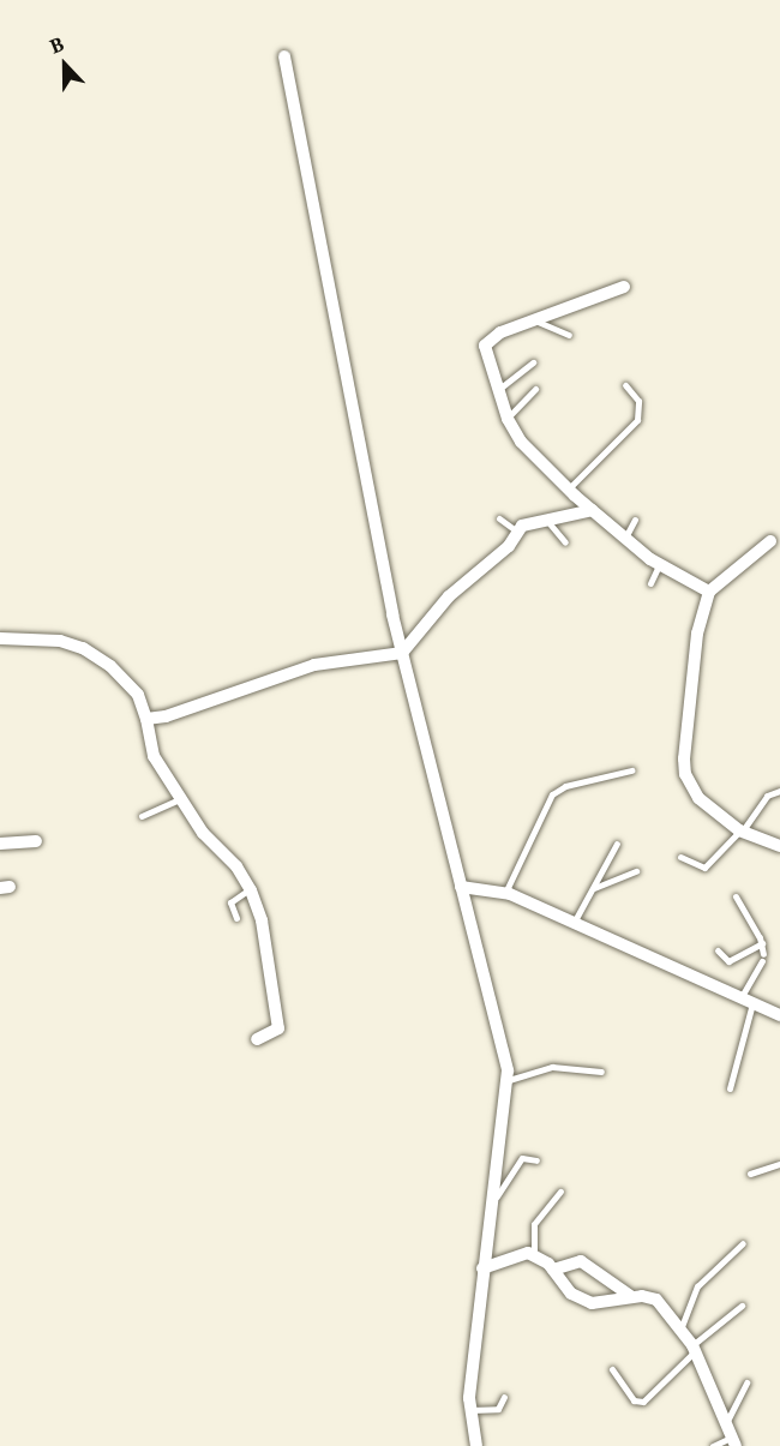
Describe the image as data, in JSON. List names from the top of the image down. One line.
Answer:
{"north":"top"}
